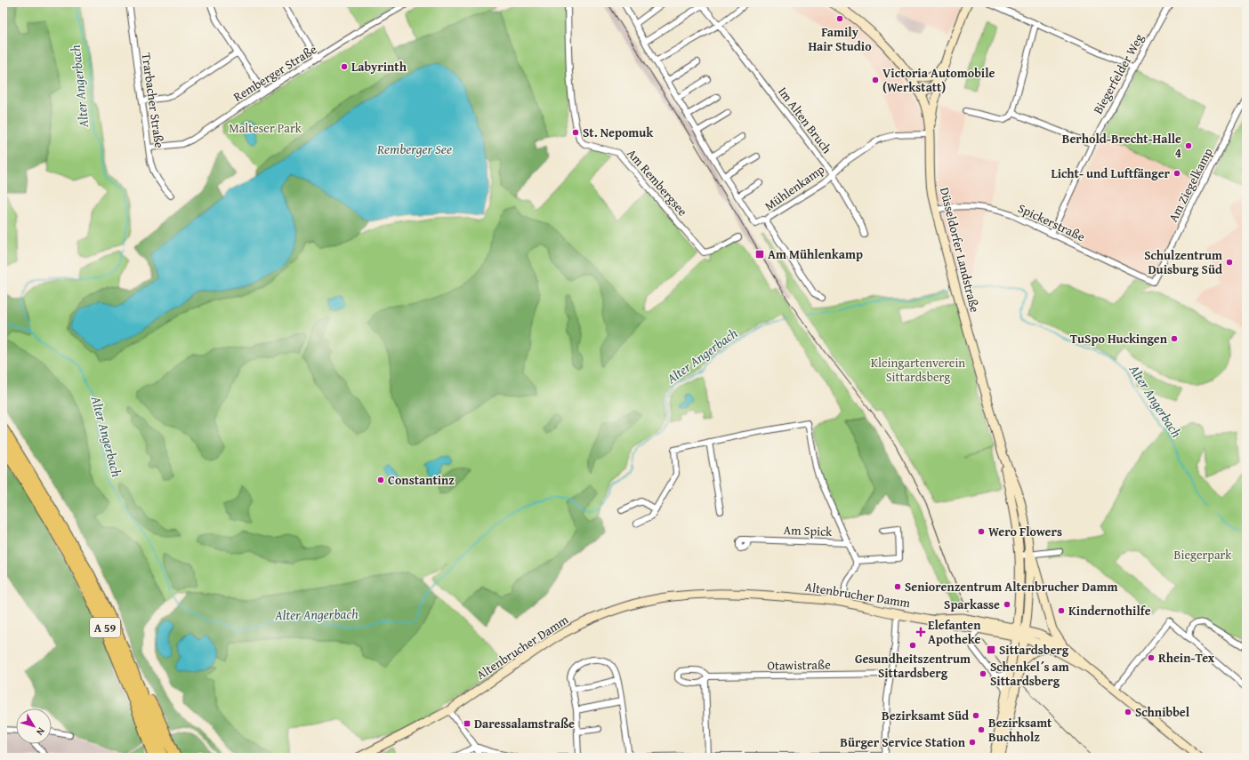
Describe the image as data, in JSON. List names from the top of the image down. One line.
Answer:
{"streets":{"highway":["A 59"],"main road":["Düsseldorfer Landstraße","Altenbrucher Damm"],"street":["Remberger Straße","Biegerfelder Weg","Trarbacher Straße","Im Alten Bruch","Am Rembergsee","Am Ziegelkamp","Mühlenkamp","Spickerstraße","Am Spick","Otawistraße"]},"crossings":[["Remberger Straße","Trarbacher Straße"],["Biegerfelder Weg","Spickerstraße"],["Im Alten Bruch","Mühlenkamp"],["Am Ziegelkamp","Spickerstraße"],["Mühlenkamp","Düsseldorfer Landstraße"],["Spickerstraße","Düsseldorfer Landstraße"],["Düsseldorfer Landstraße","Altenbrucher Damm"]],"water":["Alter Angerbach","Remberger See"],"parks":["Malteser Park","Kleingartenverein Sittardsberg","Biegerpark"],"places":{"other":["Family Hair Studio","Labyrinth","Victoria Automobile (Werkstatt)","St. Nepomuk","Berhold-Brecht-Halle 4","Licht- und Luftfänger","Schulzentrum Duisburg Süd","TuSpo Huckingen","Constantinz","Wero Flowers","Seniorenzentrum Altenbrucher Damm","Sparkasse","Kindernothilfe","Gesundheitszentrum Sittardsberg","Rhein-Tex","Schenkel´s am Sittardsberg","Schnibbel","Bezirksamt Süd","Bezirksamt Buchholz","Bürger Service Station"],"transit":["Am Mühlenkamp","Sittardsberg","Daressalamstraße"],"health":["Elefanten Apotheke"]},"north":"bottom right"}
